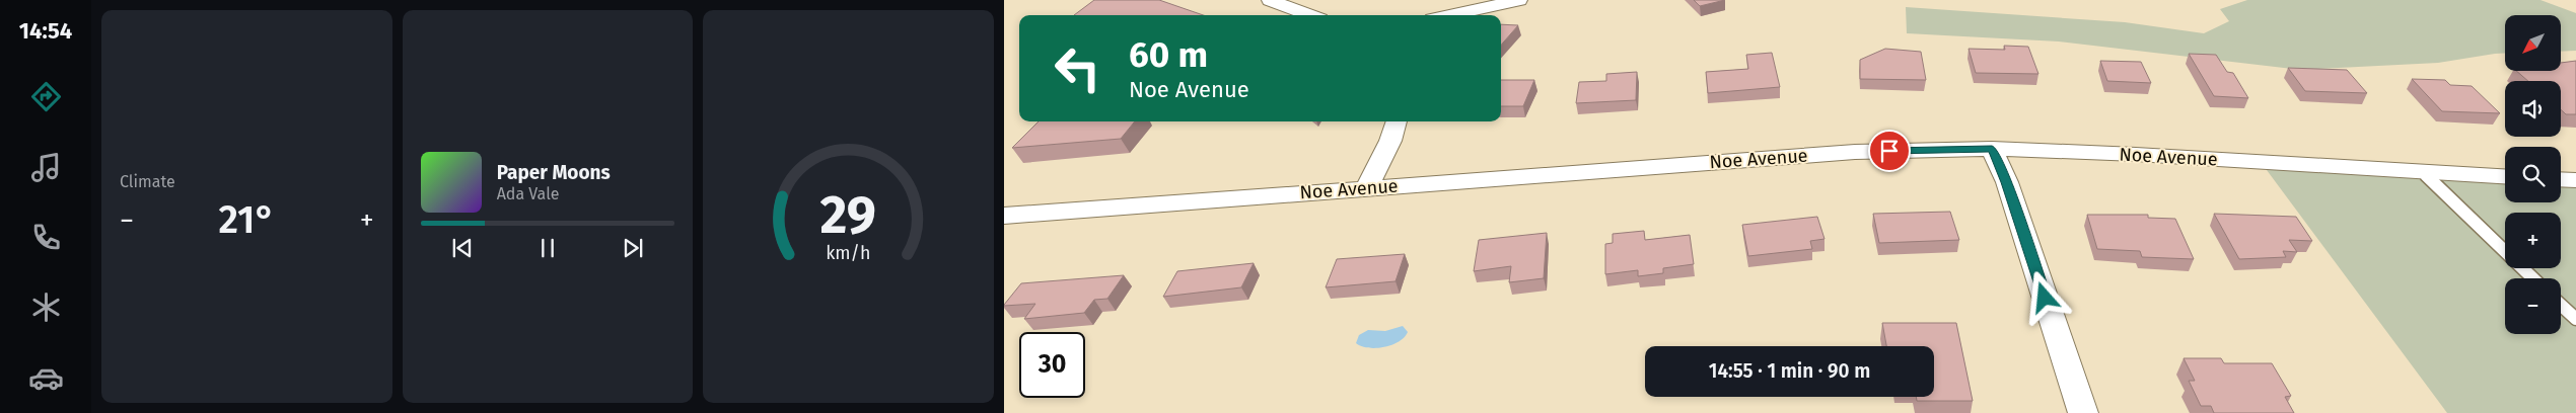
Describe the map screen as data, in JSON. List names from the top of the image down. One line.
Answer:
{"streets":{"street":["Noe Avenue"]},"north":"bottom left","page":{"tabs":"14:54","tile":"Climate","map_buttons":["+","−"],"turn":["60 m","Noe Avenue"],"song":["Paper Moons","Ada Vale"],"heat":["−","21°","+"],"limit":"30","trip":"14:55 · 1 min · 90 m","gauge":["29","km/h"]}}
